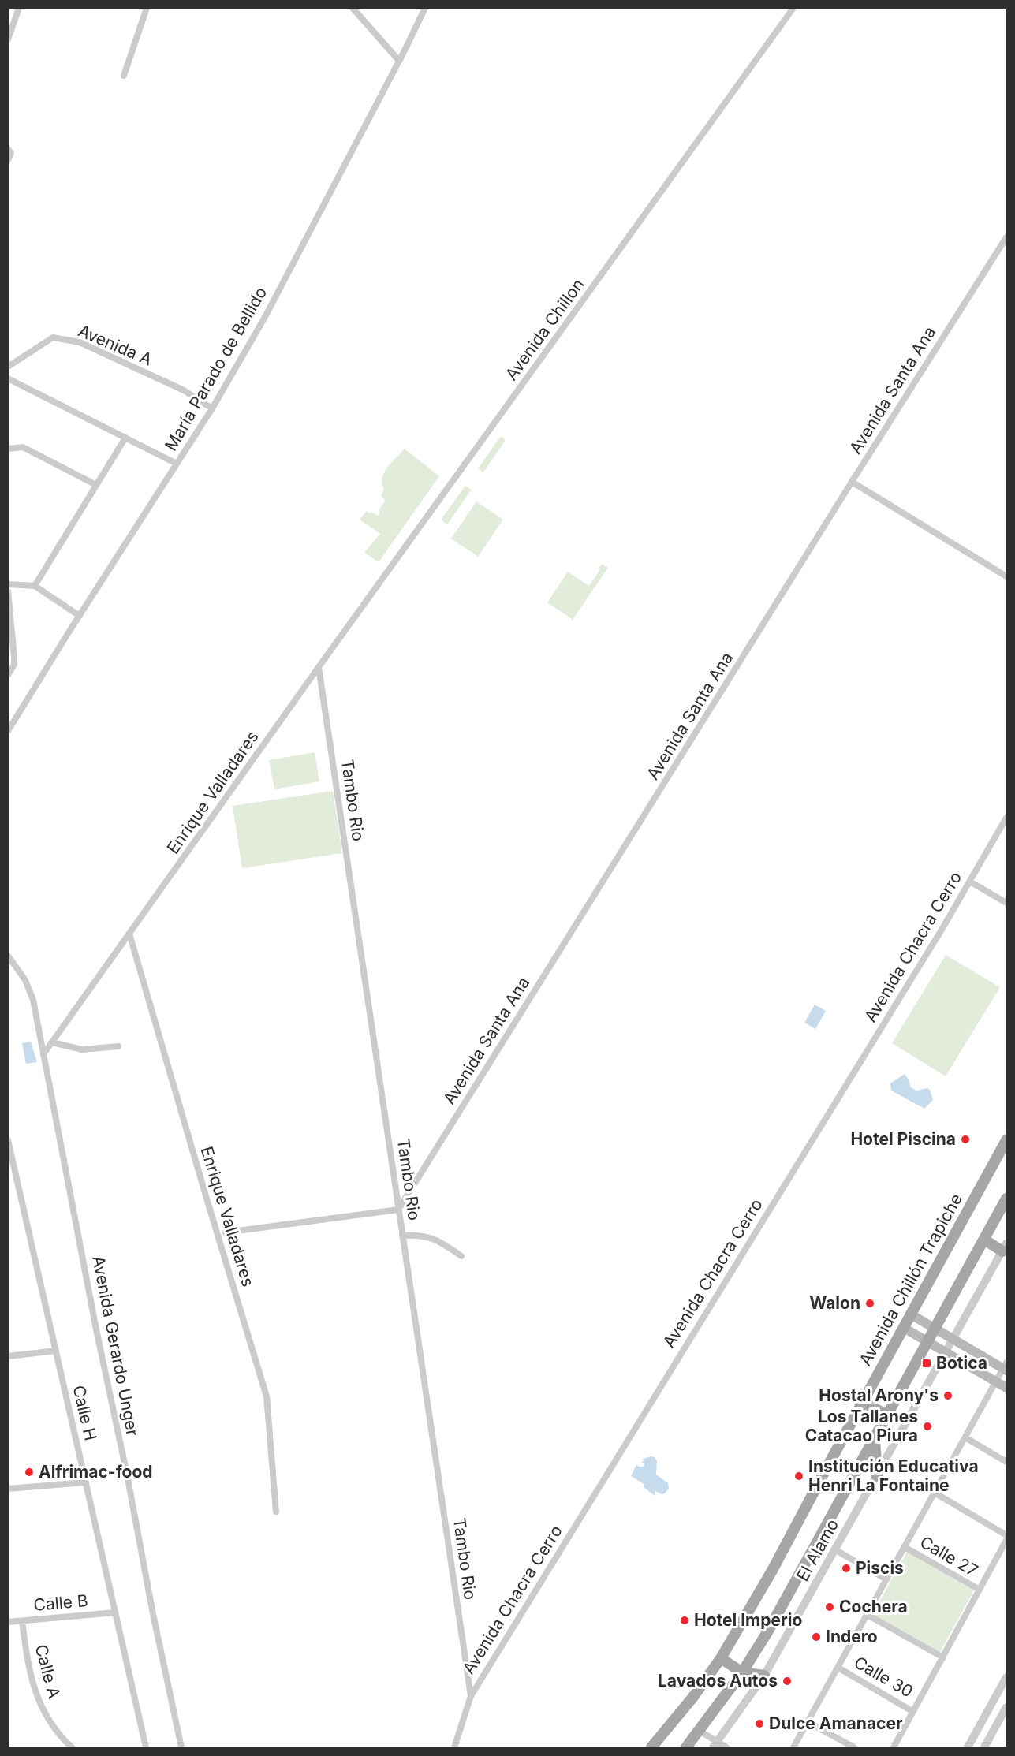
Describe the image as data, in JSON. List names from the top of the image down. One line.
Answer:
{"streets":{"main road":["Avenida Chillón Trapiche"],"street":["Avenida Chillon","Avenida A","María Parado de Bellido","Avenida Santa Ana","Enrique Valladares","Tambo Rio","Avenida Chacra Cerro","Avenida Gerardo Unger","Calle H","El Alamo","Calle 27","Calle B","Calle A","Calle 30"]},"crossings":[["Avenida Chillon","Enrique Valladares"],["Avenida Chillon","Tambo Rio"],["Avenida A","María Parado de Bellido"],["Avenida Santa Ana","Tambo Rio"],["Enrique Valladares","Tambo Rio"],["Enrique Valladares","Avenida Gerardo Unger"],["Tambo Rio","Avenida Chacra Cerro"],["Calle H","Calle B"],["Calle B","Calle A"]],"places":{"other":["Hotel Piscina","Walon","Hostal Arony's","Los Tallanes Catacao Piura","Alfrimac-food","Institución Educativa Henri La Fontaine","Piscis","Cochera","Hotel Imperio","Indero","Lavados Autos","Dulce Amanacer"],"transit":["Botica"]}}
